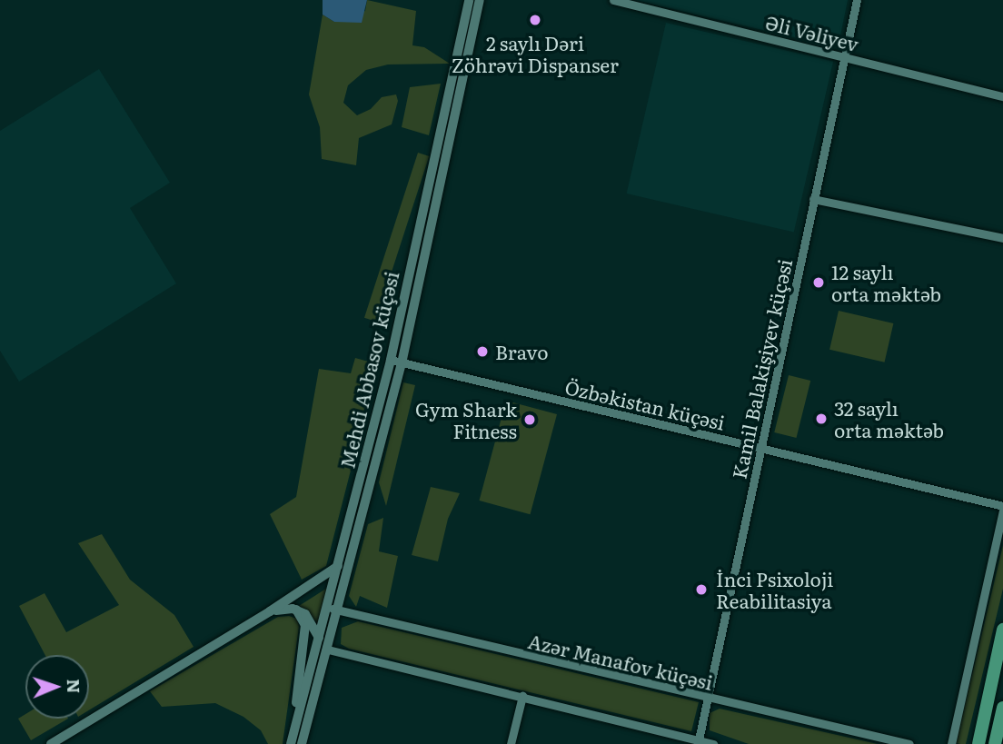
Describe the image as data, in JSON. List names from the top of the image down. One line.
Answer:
{"streets":{"street":["Əli Vəliyev","Kamil Balakişiyev küçəsi","Mehdi Abbasov küçəsi","Özbəkistan küçəsi","Azər Manafov küçəsi"]},"crossings":[["Əli Vəliyev","Kamil Balakişiyev küçəsi"],["Kamil Balakişiyev küçəsi","Özbəkistan küçəsi"],["Kamil Balakişiyev küçəsi","Azər Manafov küçəsi"],["Mehdi Abbasov küçəsi","Özbəkistan küçəsi"],["Mehdi Abbasov küçəsi","Azər Manafov küçəsi"]],"places":["2 saylı Dəri Zöhrəvi Dispanser","12 saylı orta məktəb","Bravo","32 saylı orta məktəb","Gym Shark Fitness","İnci Psixoloji Reabilitasiya"],"north":"right"}
